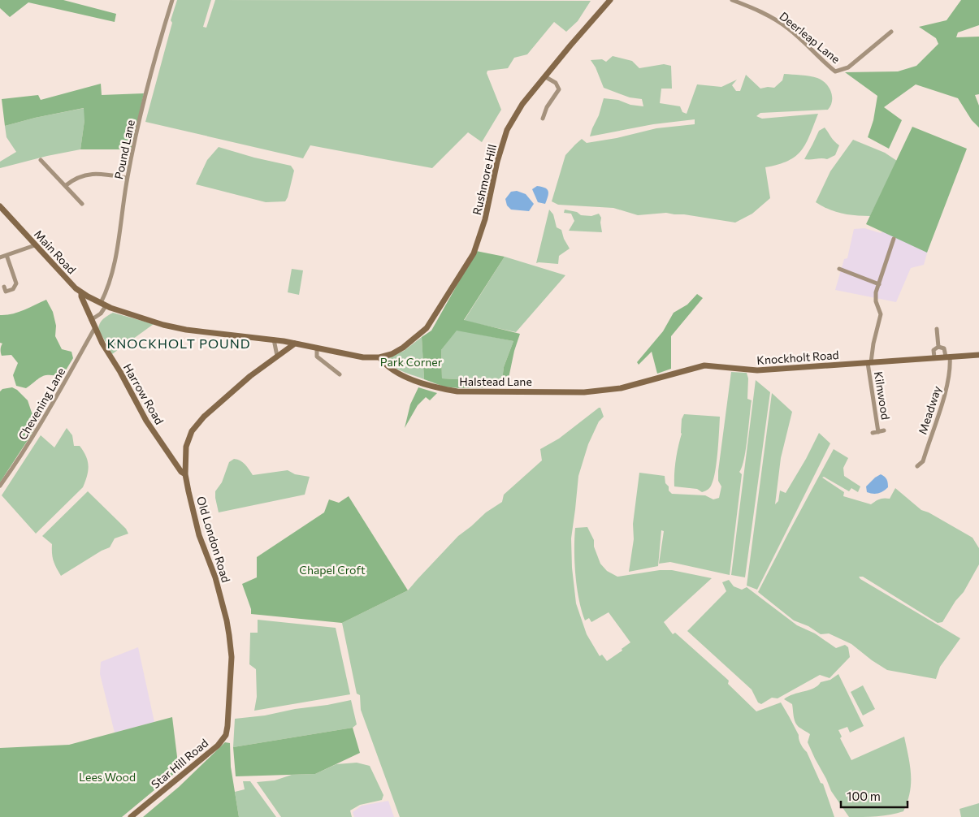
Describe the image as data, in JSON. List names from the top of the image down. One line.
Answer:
{"streets":{"street":["Deerleap Lane","Pound Lane","Rushmore Hill","Main Road","Knockholt Road","Halstead Lane","Harrow Road","Kilnwood","Chevening Lane","Meadway","Old London Road","Star Hill Road"]},"crossings":[["Pound Lane","Main Road"],["Rushmore Hill","Main Road"],["Rushmore Hill","Halstead Lane"],["Main Road","Halstead Lane"],["Main Road","Harrow Road"],["Main Road","Old London Road"],["Knockholt Road","Halstead Lane"],["Knockholt Road","Kilnwood"],["Knockholt Road","Meadway"],["Harrow Road","Chevening Lane"],["Harrow Road","Old London Road"],["Old London Road","Star Hill Road"]],"districts":["KNOCKHOLT POUND"],"parks":["Park Corner","Chapel Croft","Lees Wood"],"scale_bar":"100 m"}
